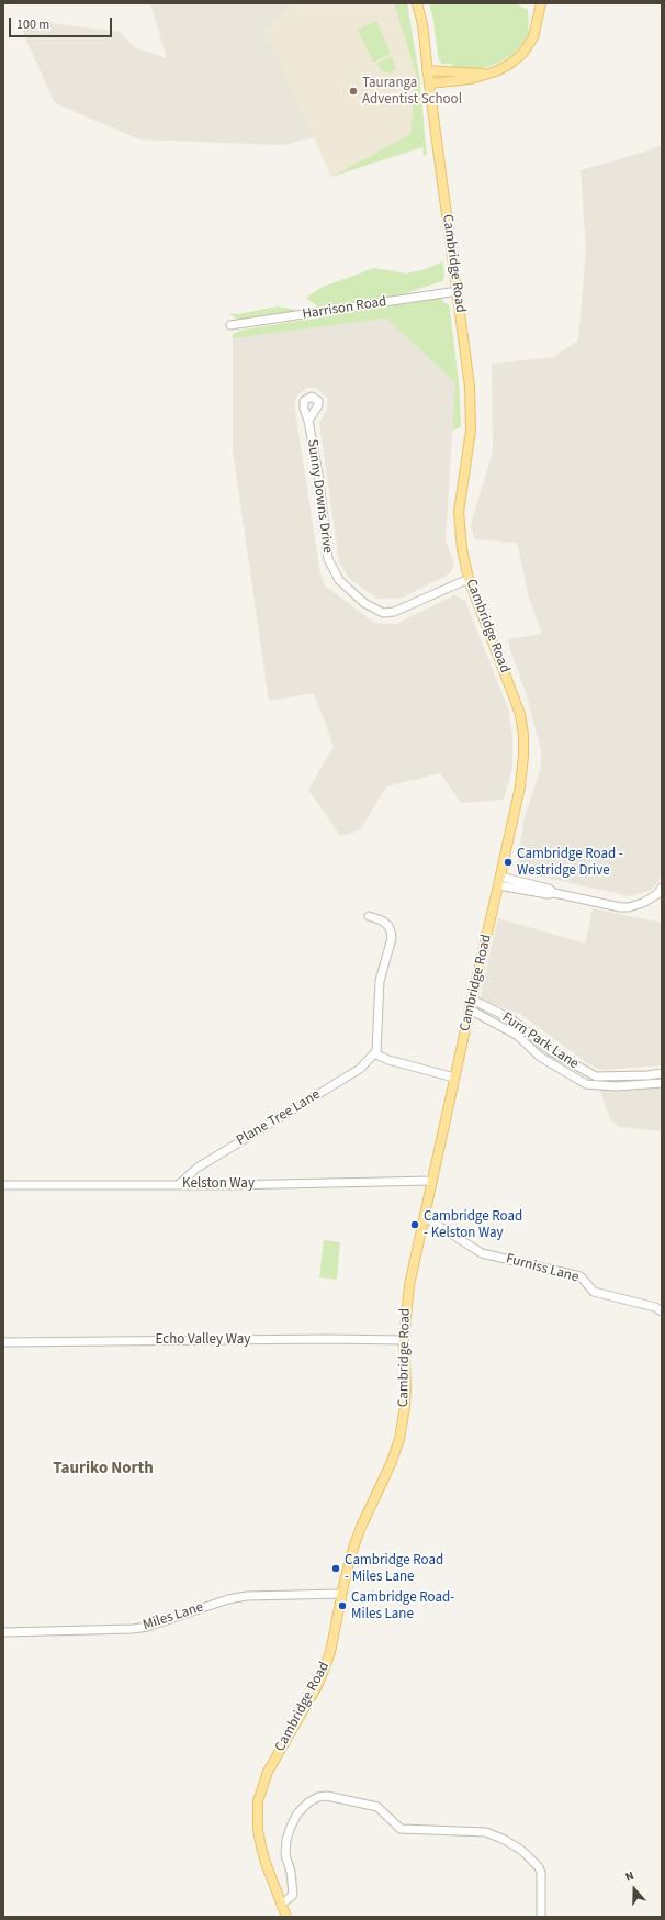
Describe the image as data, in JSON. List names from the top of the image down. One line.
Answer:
{"streets":{"main road":["Cambridge Road"],"street":["Harrison Road","Sunny Downs Drive","Furn Park Lane","Plane Tree Lane","Kelston Way","Furniss Lane","Echo Valley Way","Miles Lane"]},"crossings":[["Cambridge Road","Harrison Road"],["Cambridge Road","Sunny Downs Drive"],["Cambridge Road","Furn Park Lane"],["Cambridge Road","Kelston Way"],["Cambridge Road","Furniss Lane"],["Cambridge Road","Echo Valley Way"],["Cambridge Road","Miles Lane"],["Plane Tree Lane","Kelston Way"]],"districts":["Tauriko North"],"places":["Tauranga Adventist School","Cambridge Road - Westridge Drive","Cambridge Road - Kelston Way","Cambridge Road - Miles Lane","Cambridge Road- Miles Lane"],"scale_bar":"100 m","north":"top"}
